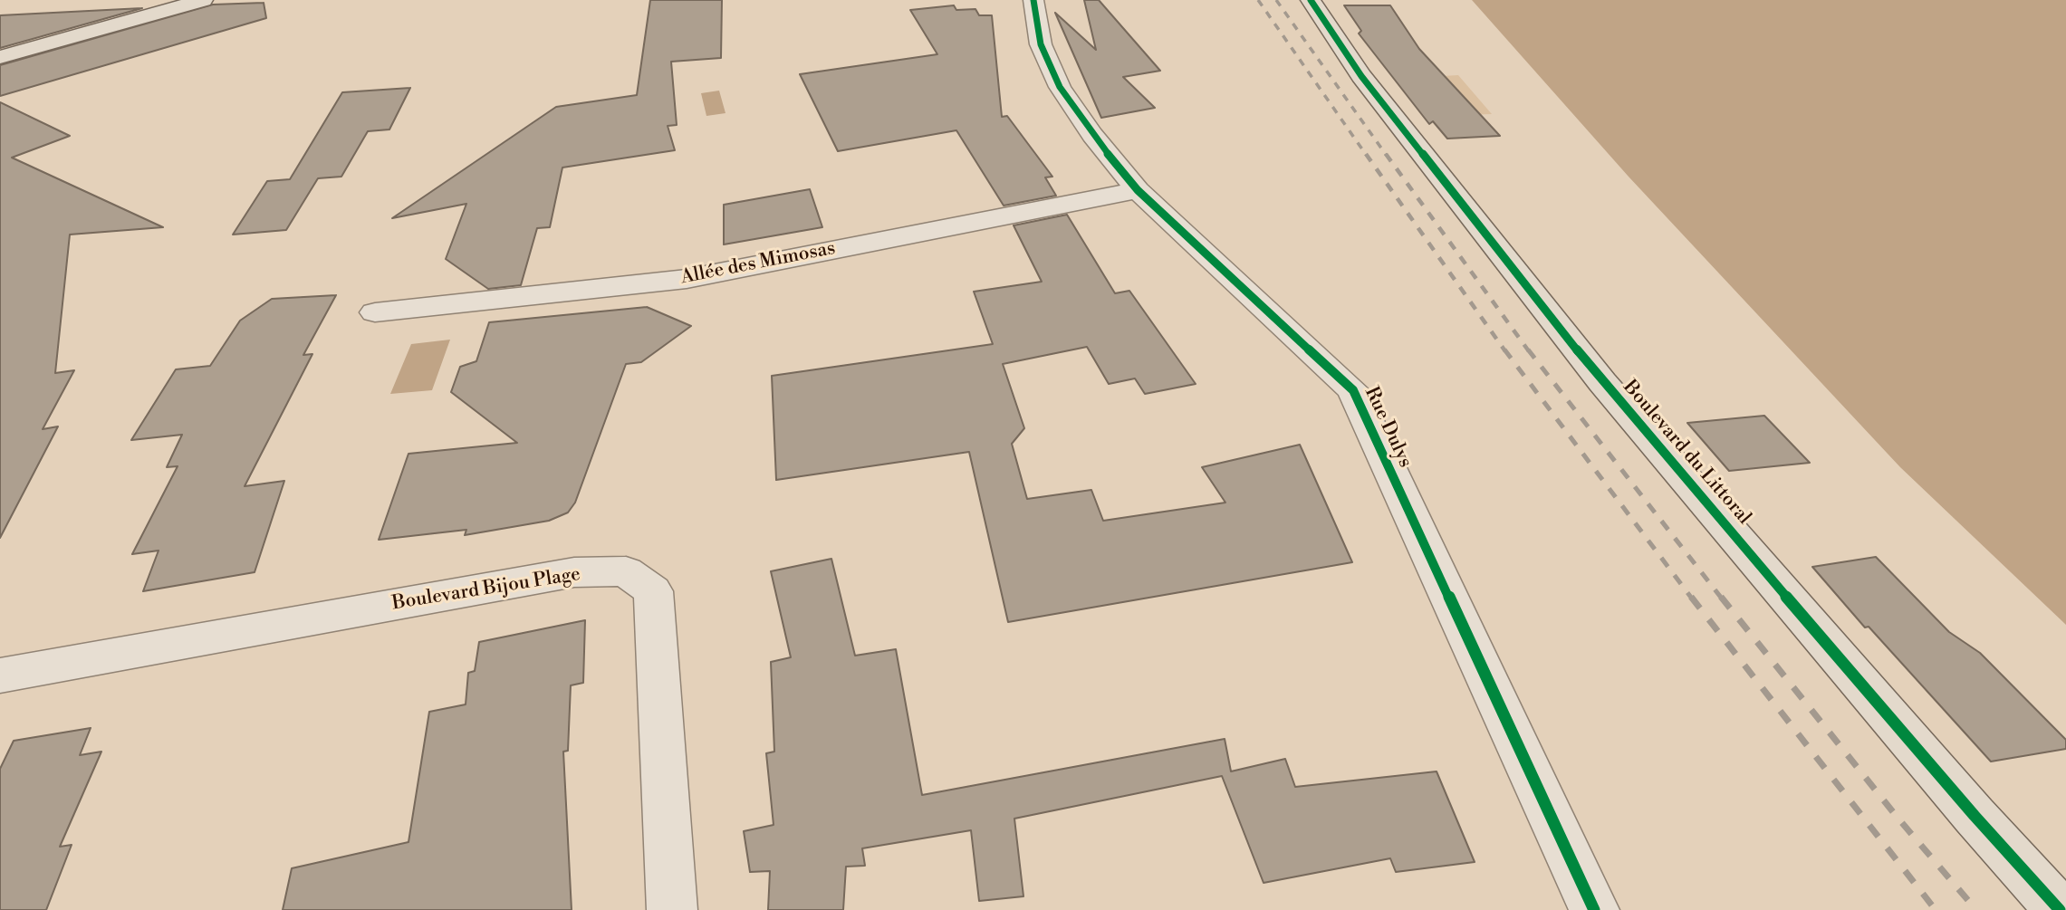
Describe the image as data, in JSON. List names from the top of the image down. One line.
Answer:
{"streets":{"main road":["Boulevard du Littoral"],"street":["Allée des Mimosas","Rue Dulys","Boulevard Bijou Plage"]},"crossings":[["Allée des Mimosas","Rue Dulys"]]}
